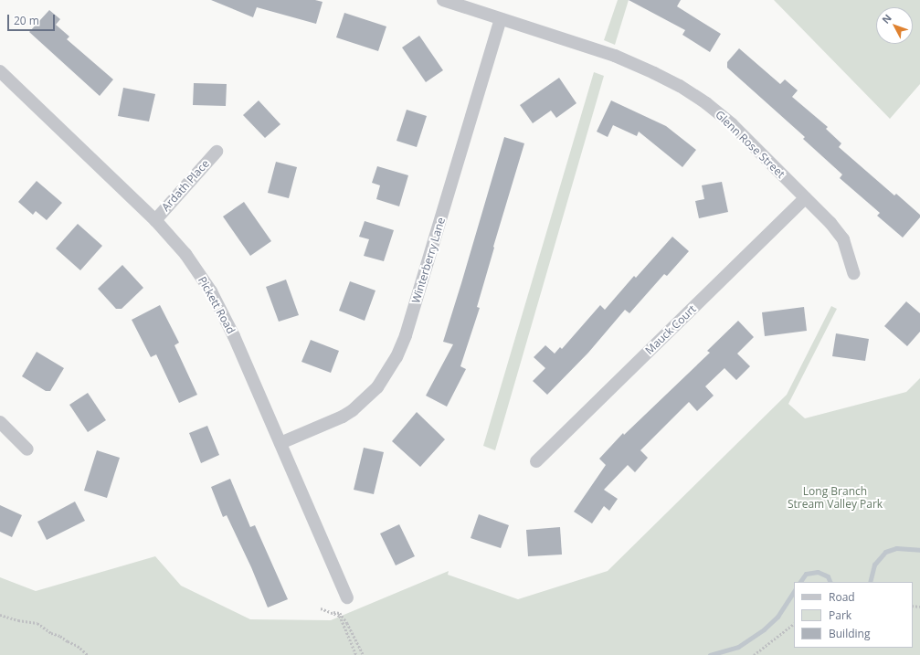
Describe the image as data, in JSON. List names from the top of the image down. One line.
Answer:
{"streets":{"street":["Glenn Rose Street","Ardath Place","Winterberry Lane","Pickett Road","Mauck Court"]},"crossings":[["Glenn Rose Street","Winterberry Lane"],["Glenn Rose Street","Mauck Court"],["Ardath Place","Pickett Road"],["Winterberry Lane","Pickett Road"]],"parks":["Long Branch Stream Valley Park"],"legend":["Road","Park","Building"],"scale_bar":"20 m","north":"top left"}
